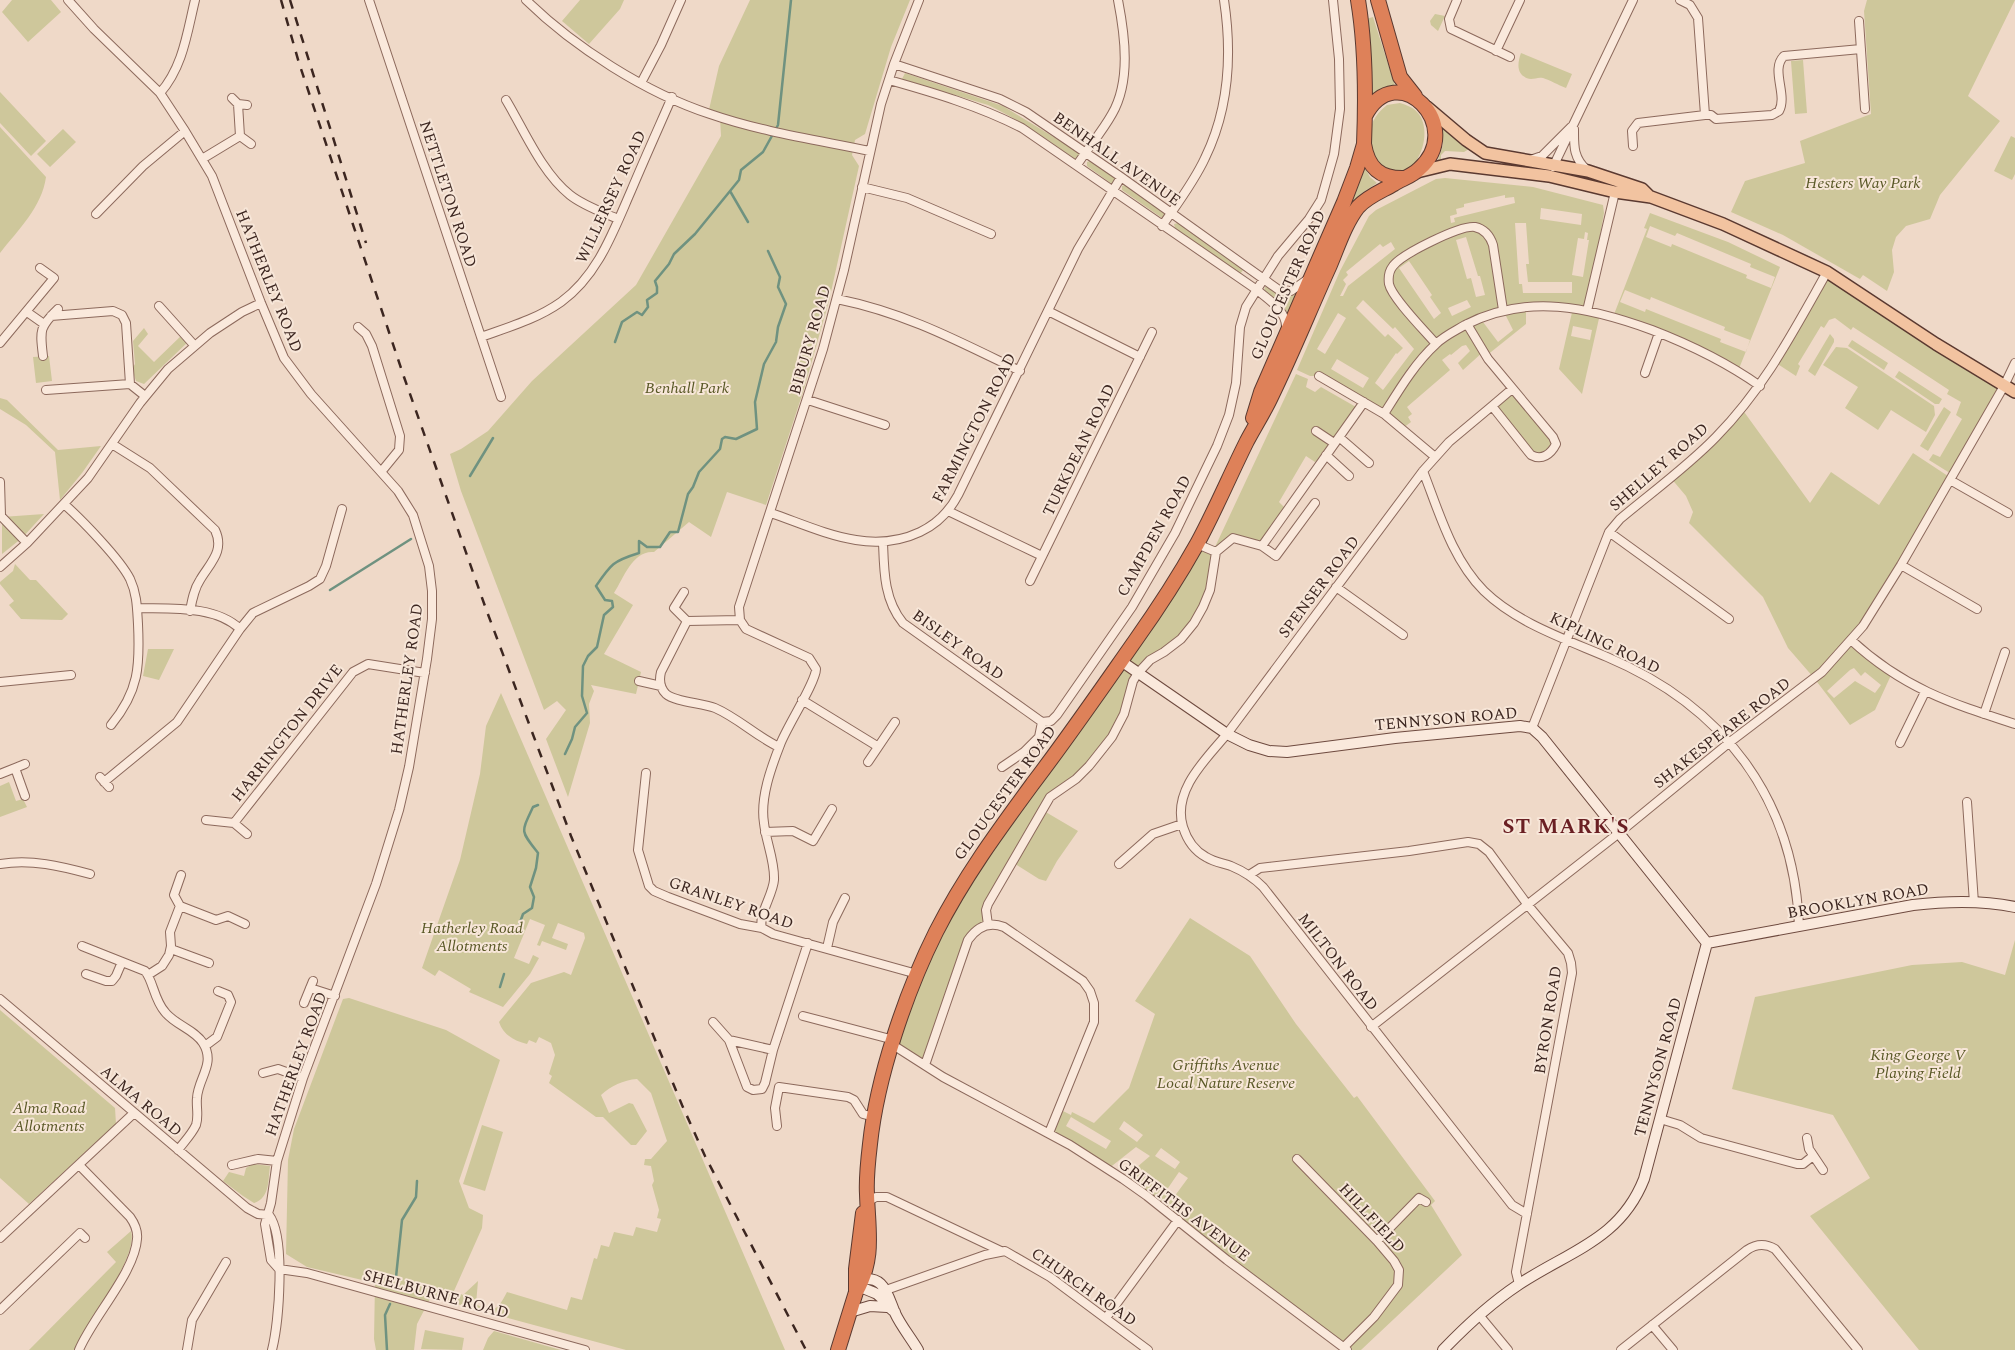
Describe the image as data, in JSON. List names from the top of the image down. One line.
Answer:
{"streets":{"highway":["GLOUCESTER ROAD"],"street":["BENHALL AVENUE","NETTLETON ROAD","WILLERSEY ROAD","HATHERLEY ROAD","BIBURY ROAD","FARMINGTON ROAD","TURKDEAN ROAD","SHELLEY ROAD","CAMPDEN ROAD","SPENSER ROAD","KIPLING ROAD","BISLEY ROAD","TENNYSON ROAD","HARRINGTON DRIVE","SHAKESPEARE ROAD","BROOKLYN ROAD","GRANLEY ROAD","MILTON ROAD","BYRON ROAD","ALMA ROAD","GRIFFITHS AVENUE","HILLFIELD","CHURCH ROAD","SHELBURNE ROAD"]},"crossings":[["BENHALL AVENUE","GLOUCESTER ROAD"],["BENHALL AVENUE","BIBURY ROAD"],["BENHALL AVENUE","FARMINGTON ROAD"],["BENHALL AVENUE","CAMPDEN ROAD"],["NETTLETON ROAD","WILLERSEY ROAD"],["HATHERLEY ROAD","HARRINGTON DRIVE"],["HATHERLEY ROAD","ALMA ROAD"],["HATHERLEY ROAD","SHELBURNE ROAD"],["GLOUCESTER ROAD","TENNYSON ROAD"],["GLOUCESTER ROAD","GRANLEY ROAD"],["GLOUCESTER ROAD","GRIFFITHS AVENUE"],["GLOUCESTER ROAD","CHURCH ROAD"],["BIBURY ROAD","FARMINGTON ROAD"],["FARMINGTON ROAD","BISLEY ROAD"],["SHELLEY ROAD","KIPLING ROAD"],["SHELLEY ROAD","TENNYSON ROAD"],["CAMPDEN ROAD","BISLEY ROAD"],["SPENSER ROAD","KIPLING ROAD"],["SPENSER ROAD","TENNYSON ROAD"],["SPENSER ROAD","MILTON ROAD"],["KIPLING ROAD","SHAKESPEARE ROAD"],["KIPLING ROAD","BROOKLYN ROAD"],["TENNYSON ROAD","SHAKESPEARE ROAD"],["TENNYSON ROAD","BROOKLYN ROAD"],["TENNYSON ROAD","MILTON ROAD"],["TENNYSON ROAD","BYRON ROAD"],["SHAKESPEARE ROAD","MILTON ROAD"],["SHAKESPEARE ROAD","BYRON ROAD"],["MILTON ROAD","BYRON ROAD"],["GRIFFITHS AVENUE","HILLFIELD"]],"districts":["ST MARK'S"],"parks":["Hesters Way Park","Benhall Park","Hatherley Road Allotments","King George V Playing Field","Griffiths Avenue Local Nature Reserve","Alma Road Allotments"]}
